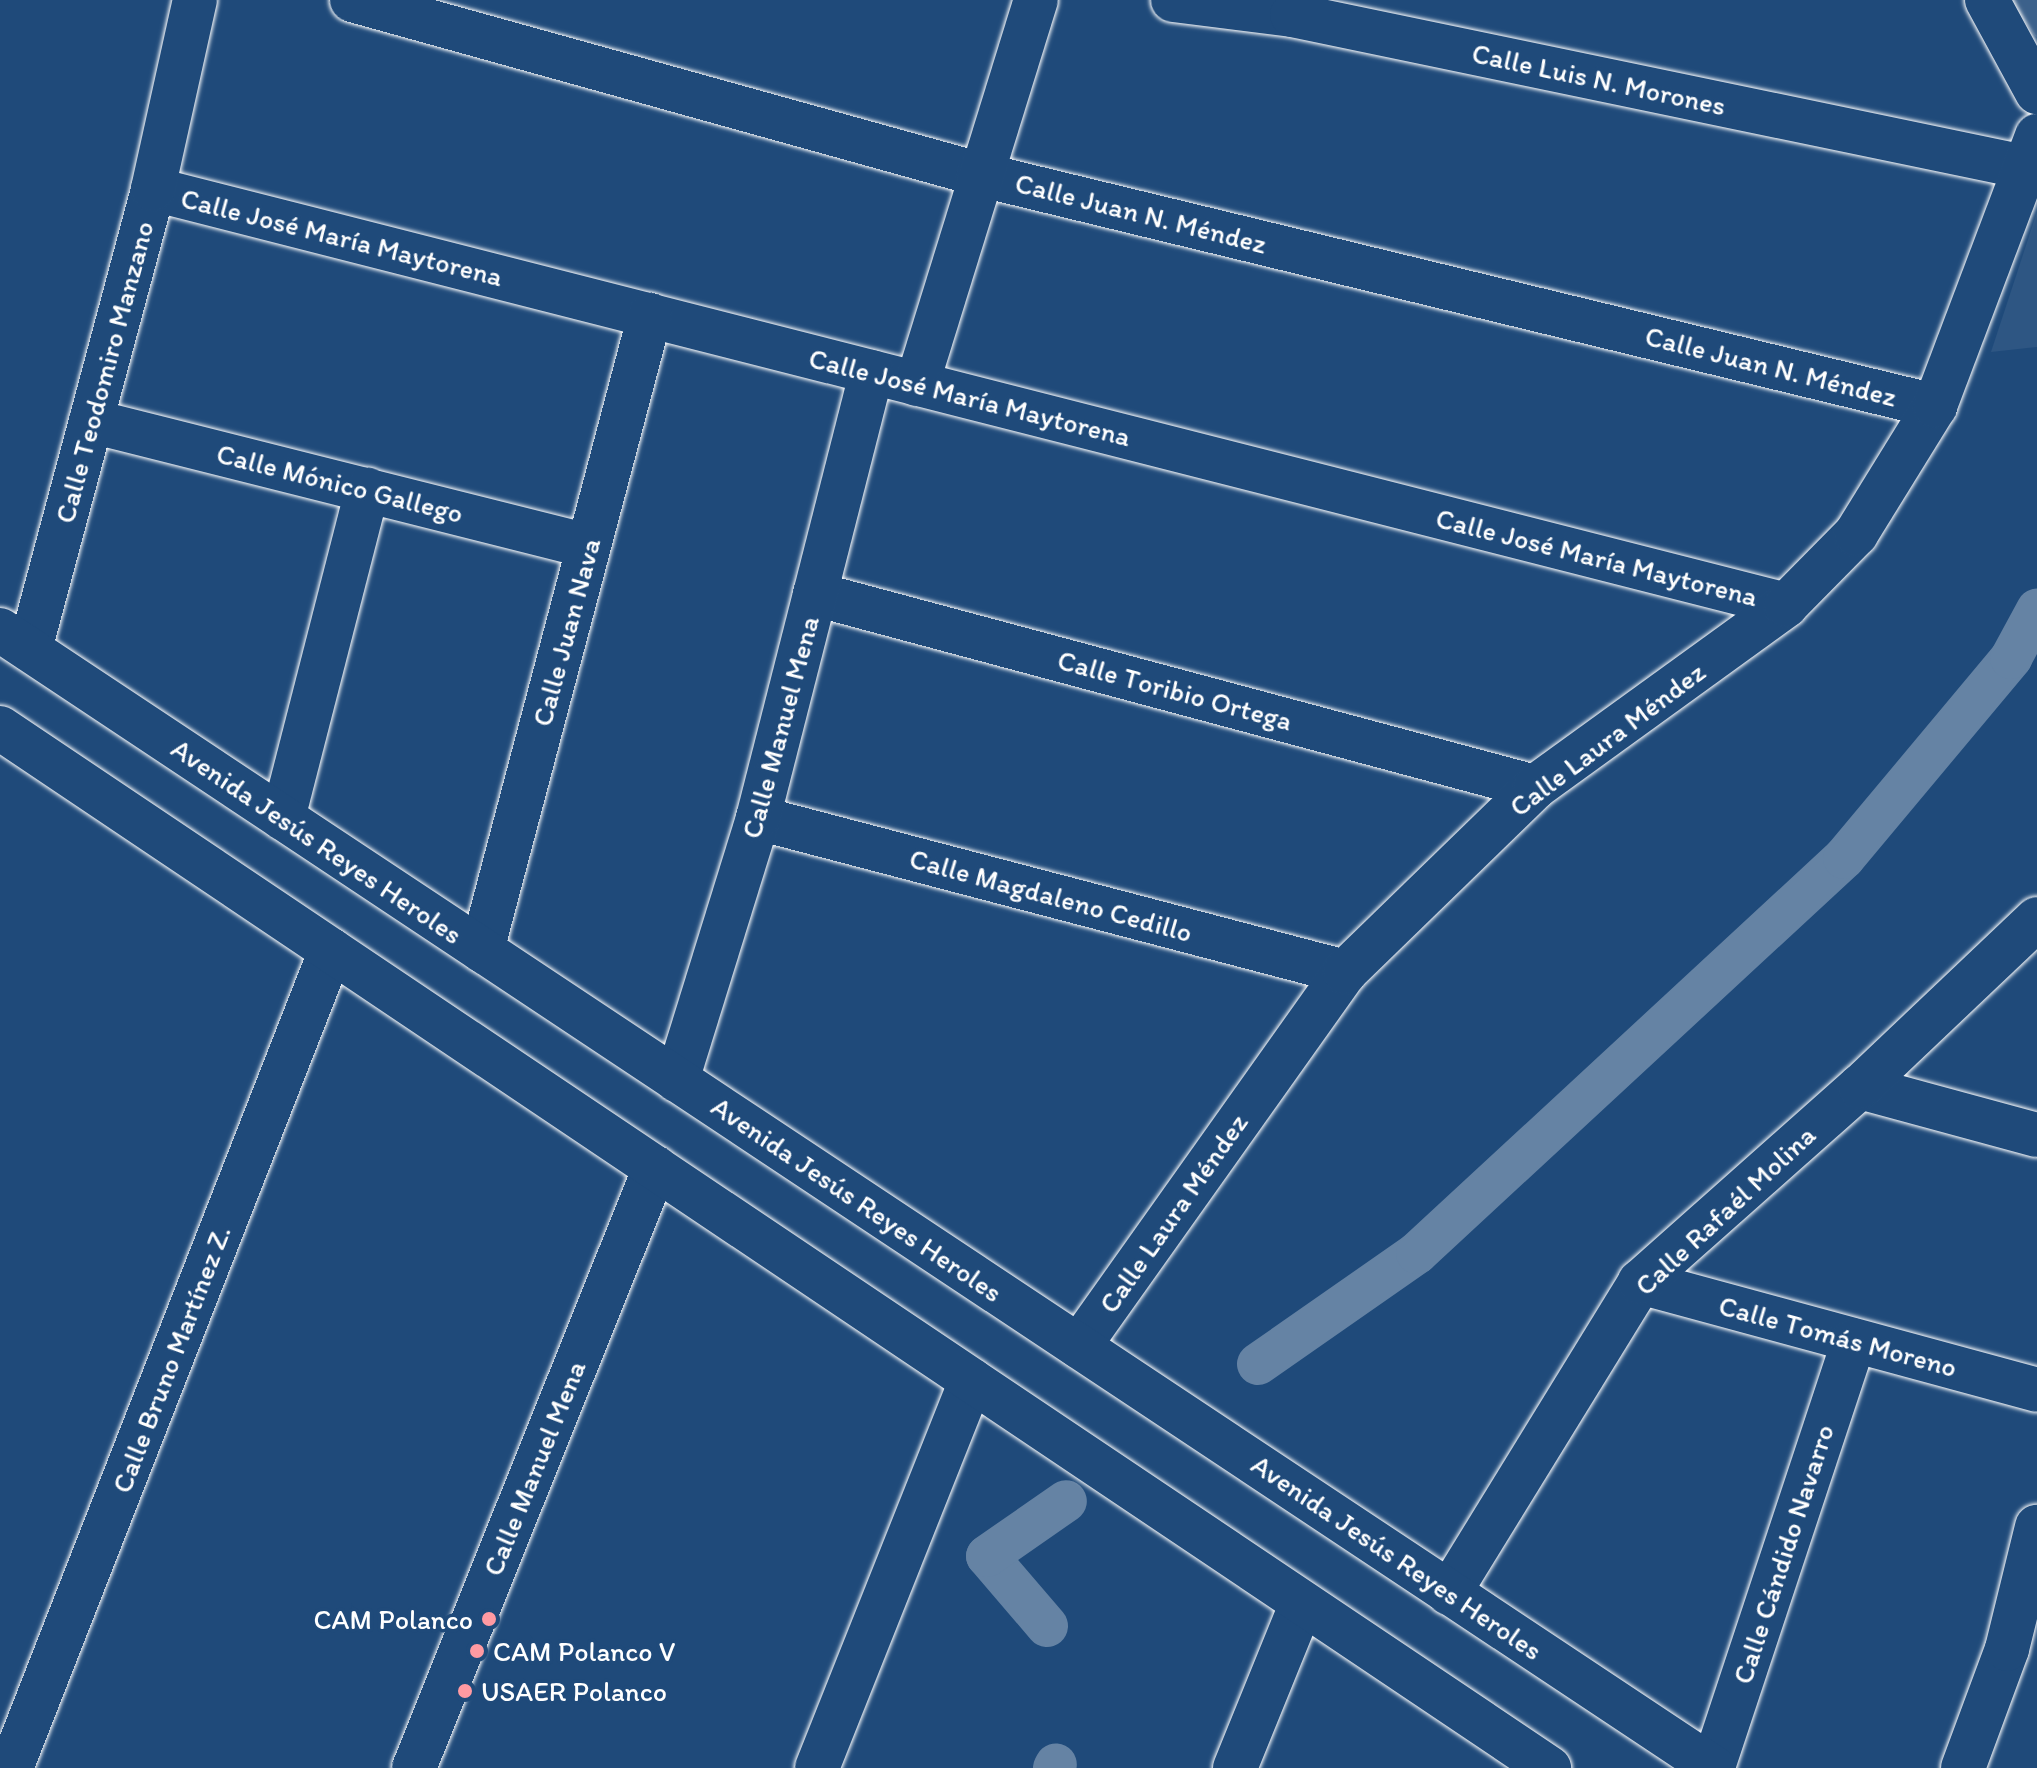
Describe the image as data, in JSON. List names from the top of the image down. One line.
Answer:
{"streets":{"street":["Calle Luis N. Morones","Calle Juan N. Méndez","Calle José María Maytorena","Calle Teodomiro Manzano","Calle Mónico Gallego","Calle Juan Nava","Calle Toribio Ortega","Calle Manuel Mena","Calle Laura Méndez","Avenida Jesús Reyes Heroles","Calle Magdaleno Cedillo","Calle Rafaél Molina","Calle Tomás Moreno","Calle Bruno Martínez Z.","Calle Cándido Navarro"]},"crossings":[["Calle Luis N. Morones","Calle Laura Méndez"],["Calle Juan N. Méndez","Calle Laura Méndez"],["Calle José María Maytorena","Calle Teodomiro Manzano"],["Calle José María Maytorena","Calle Juan Nava"],["Calle José María Maytorena","Calle Manuel Mena"],["Calle José María Maytorena","Calle Laura Méndez"],["Calle Teodomiro Manzano","Calle Mónico Gallego"],["Calle Teodomiro Manzano","Avenida Jesús Reyes Heroles"],["Calle Mónico Gallego","Calle Juan Nava"],["Calle Juan Nava","Avenida Jesús Reyes Heroles"],["Calle Toribio Ortega","Calle Manuel Mena"],["Calle Toribio Ortega","Calle Laura Méndez"],["Calle Manuel Mena","Avenida Jesús Reyes Heroles"],["Calle Manuel Mena","Calle Magdaleno Cedillo"],["Calle Laura Méndez","Avenida Jesús Reyes Heroles"],["Calle Laura Méndez","Calle Magdaleno Cedillo"],["Avenida Jesús Reyes Heroles","Calle Rafaél Molina"],["Avenida Jesús Reyes Heroles","Calle Cándido Navarro"],["Calle Rafaél Molina","Calle Tomás Moreno"],["Calle Tomás Moreno","Calle Cándido Navarro"]],"places":["CAM Polanco","CAM Polanco V","USAER Polanco"]}
